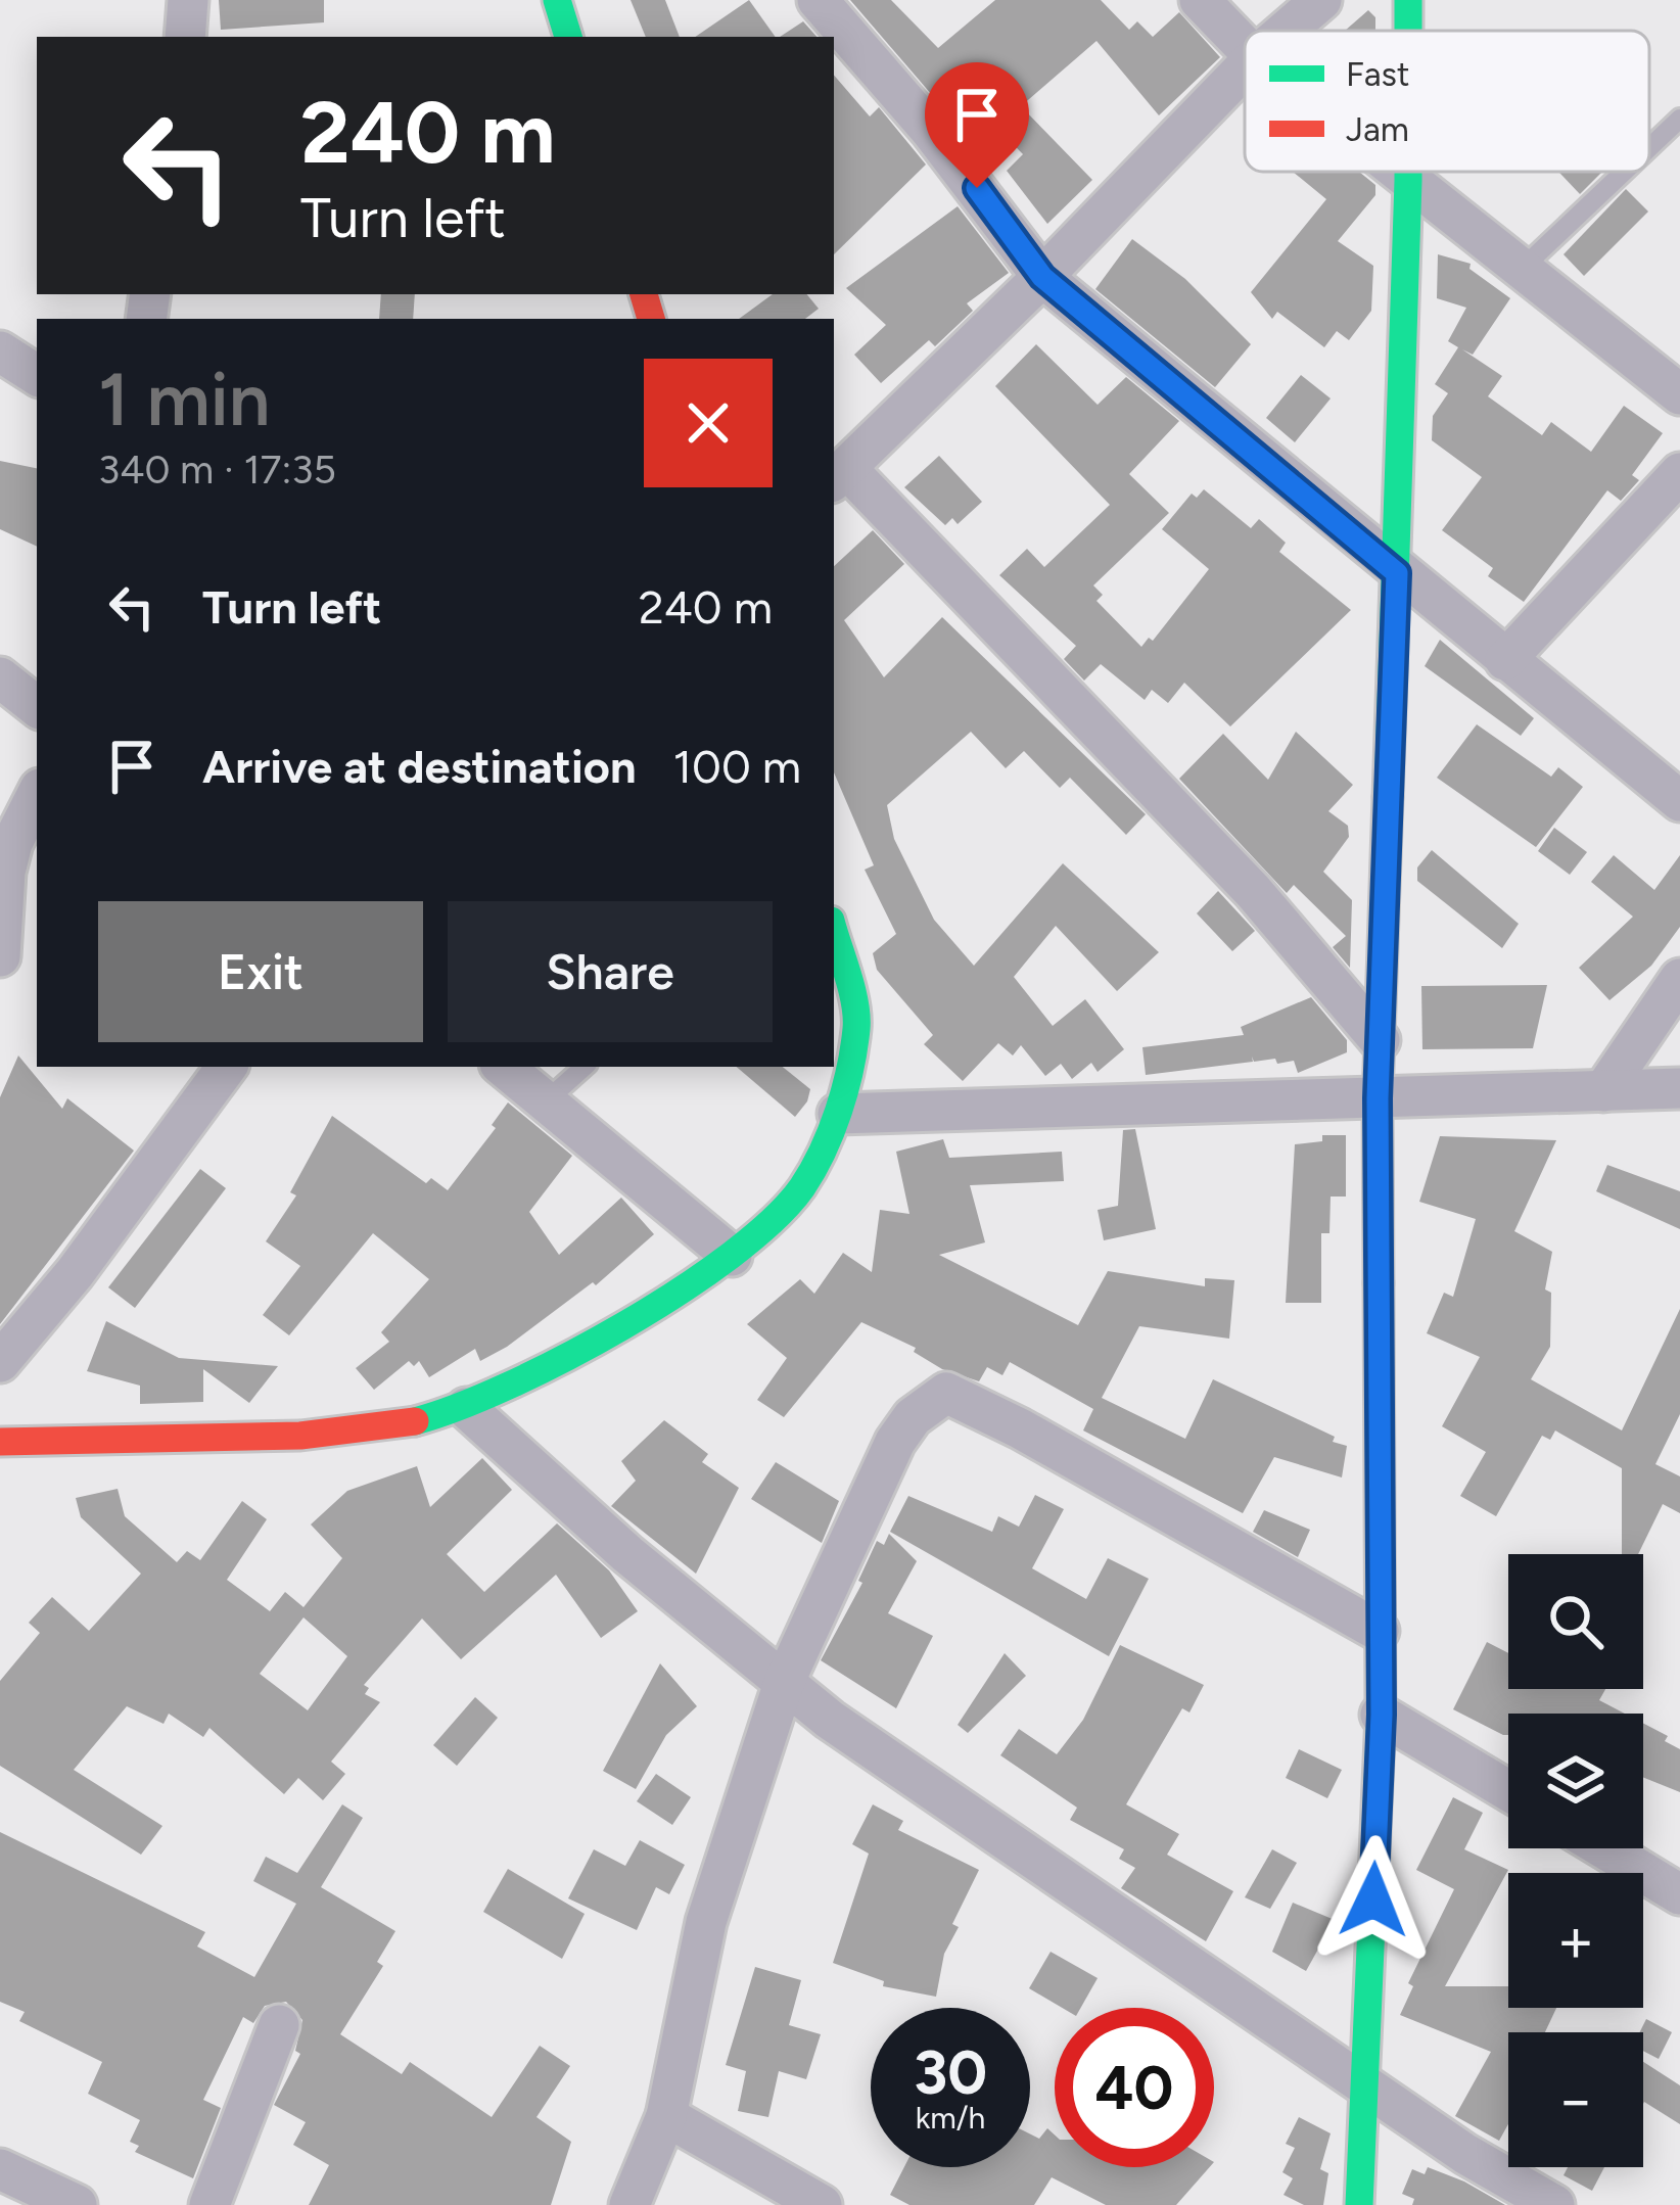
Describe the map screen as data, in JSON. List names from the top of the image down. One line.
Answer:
{"legend":["Fast","Jam"],"page":{"turn":["240 m","Turn left"],"heading":["1 min","340 m · 17:35"],"list":[{"name":"Turn left","value":"240 m"},{"name":"Arrive at destination","value":"100 m"}],"buttons":["Exit","Share"],"map_buttons":["+","−"],"speed":"30 km/h","limit":"40"}}
